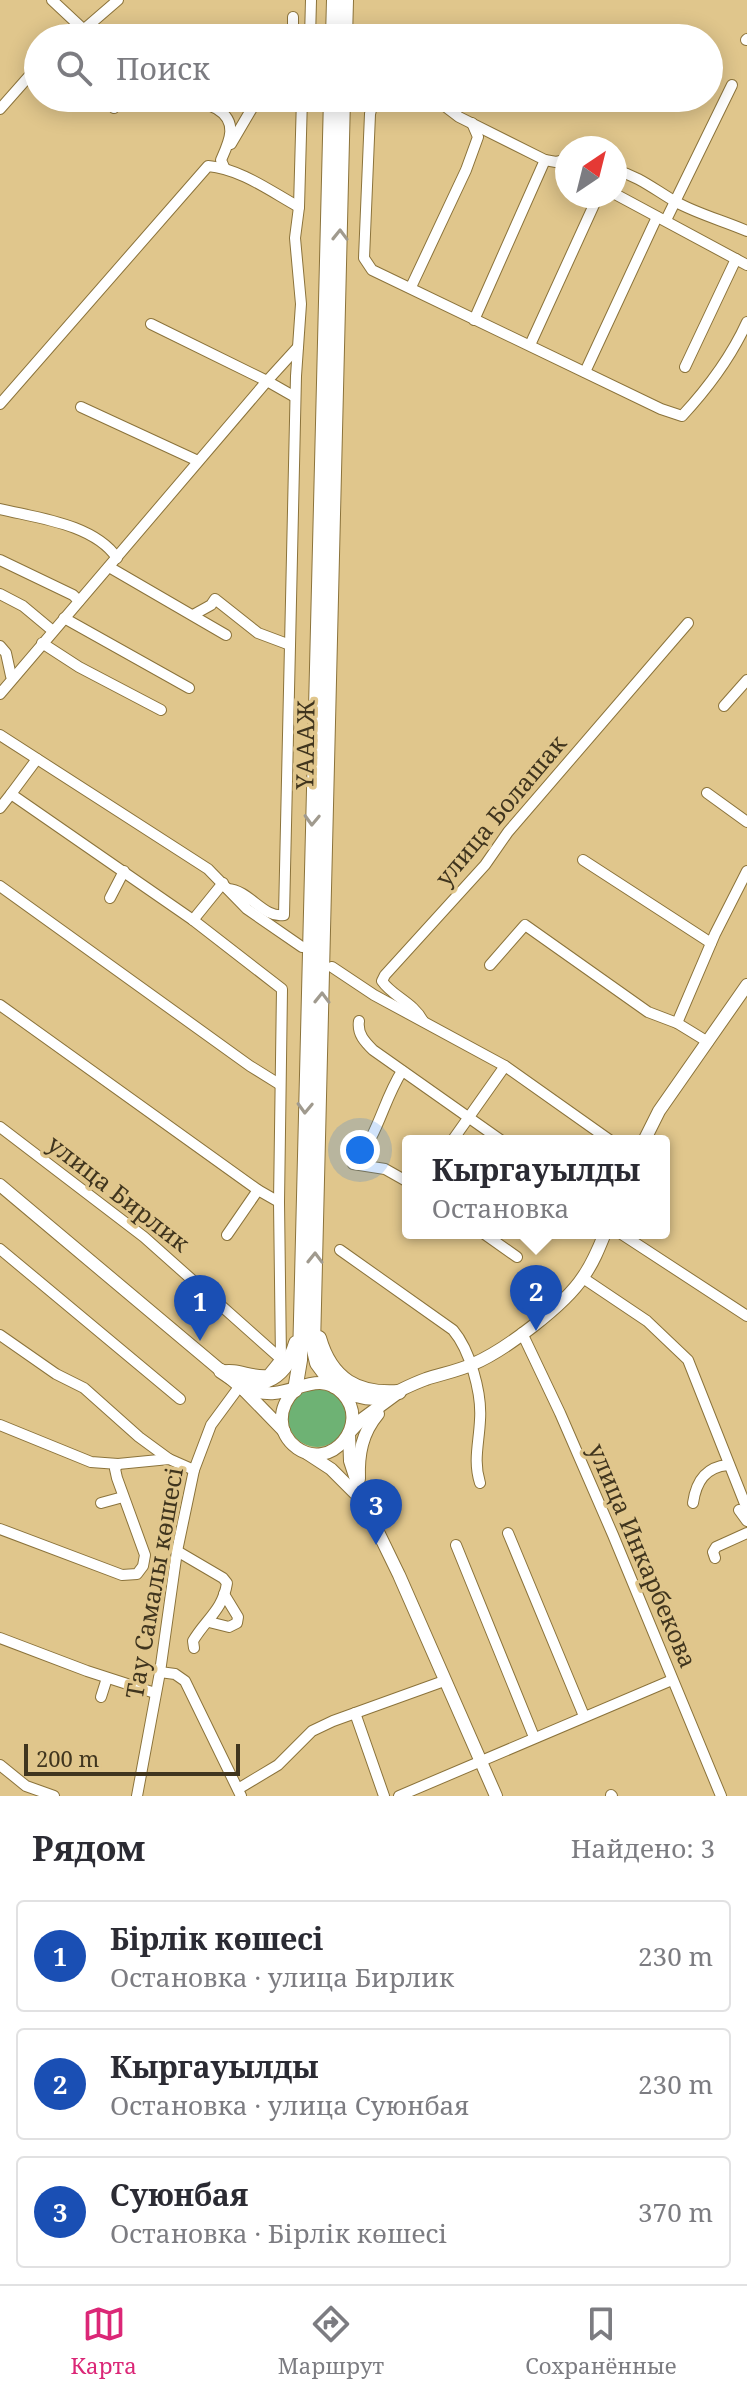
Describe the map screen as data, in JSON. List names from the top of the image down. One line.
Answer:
{"streets":{"highway":["ҮАААЖ"],"street":["улица Болашак","улица Бирлик","улица Инкарбекова","Тау Самалы көшесі"]},"scale_bar":"200 m","north":"top right","page":{"search":"Поиск","popup":["Кыргауылды","Остановка"],"pins":["2","1","3"],"scale":"200 m","heading":["Рядом","Найдено: 3"],"list":[{"mark":"1","name":"Бірлік көшесі","note":"Остановка · улица Бирлик","value":"230 m"},{"mark":"2","name":"Кыргауылды","note":"Остановка · улица Суюнбая","value":"230 m"},{"mark":"3","name":"Суюнбая","note":"Остановка · Бірлік көшесі","value":"370 m"}],"nav":["Карта","Маршрут","Сохранённые"]}}
